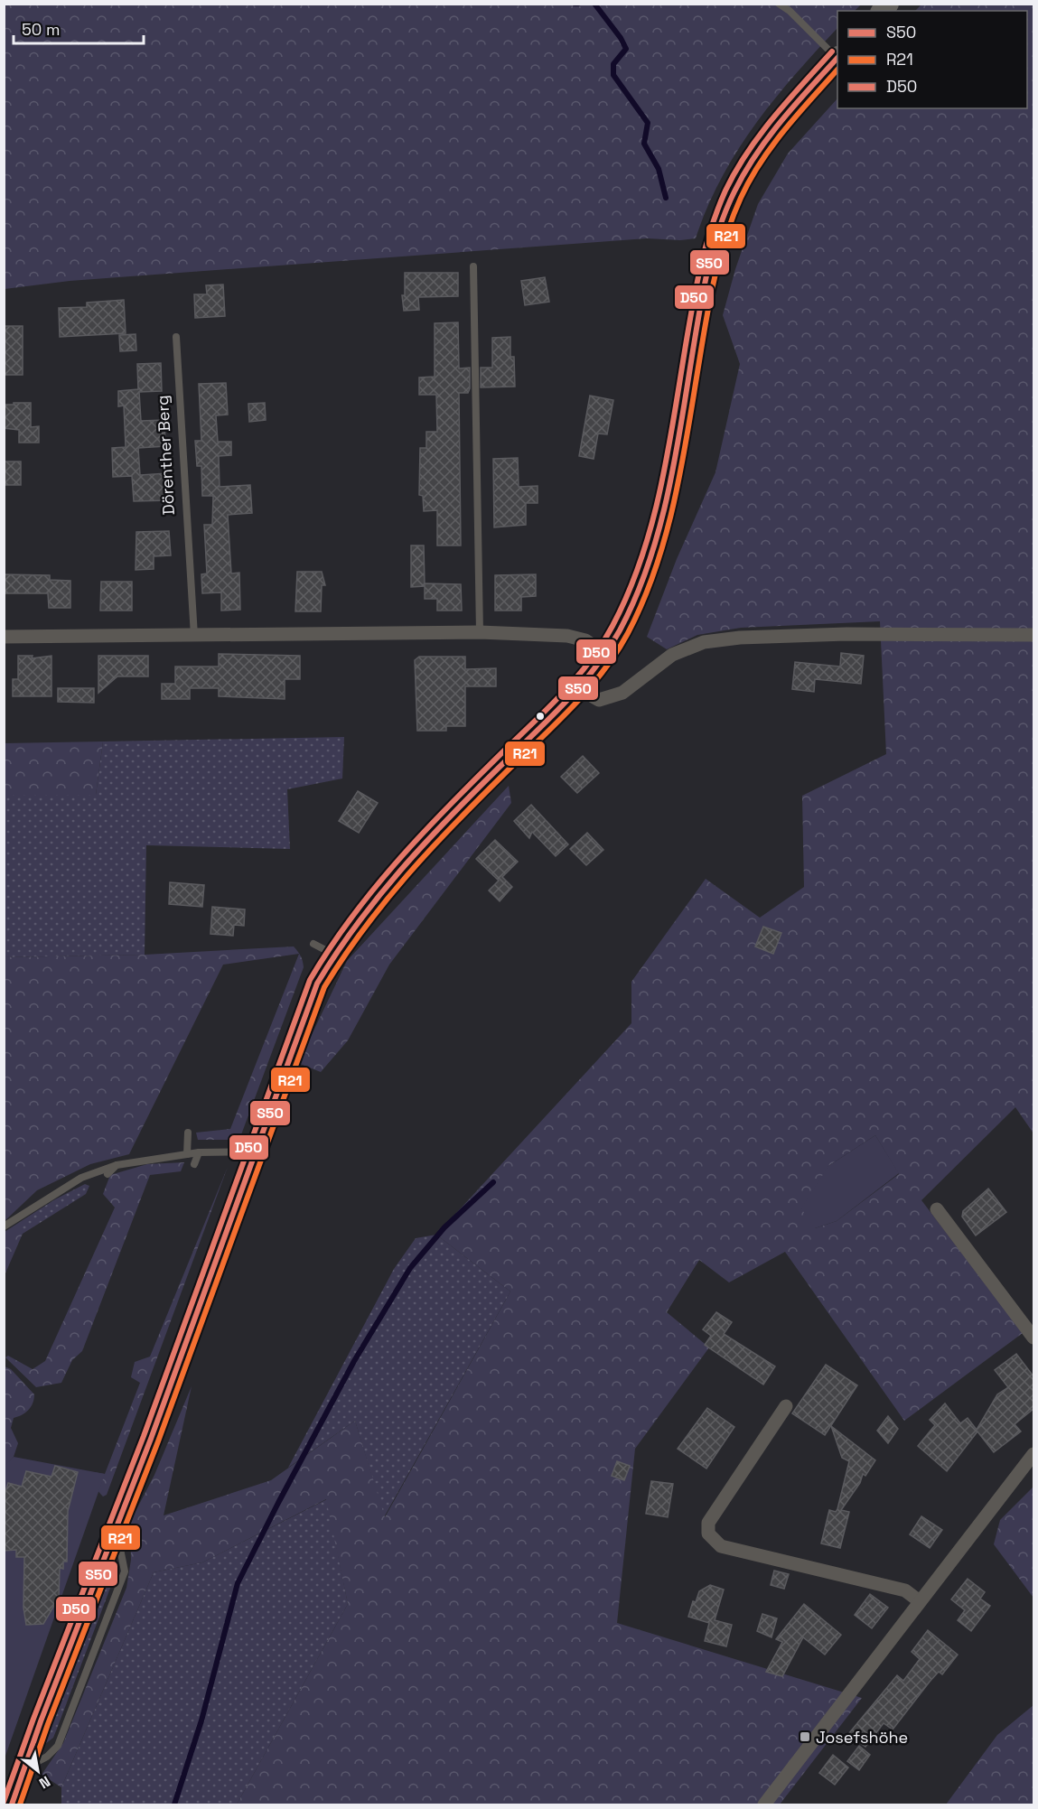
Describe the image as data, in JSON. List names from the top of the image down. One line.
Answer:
{"streets":{"lane":["Dörenther Berg"]},"places":{"transit":["Josefshöhe"]},"lines":["transit line D50","transit line S50","transit line R21"],"legend":["S50","R21","D50"],"scale_bar":"50 m","north":"bottom right"}
